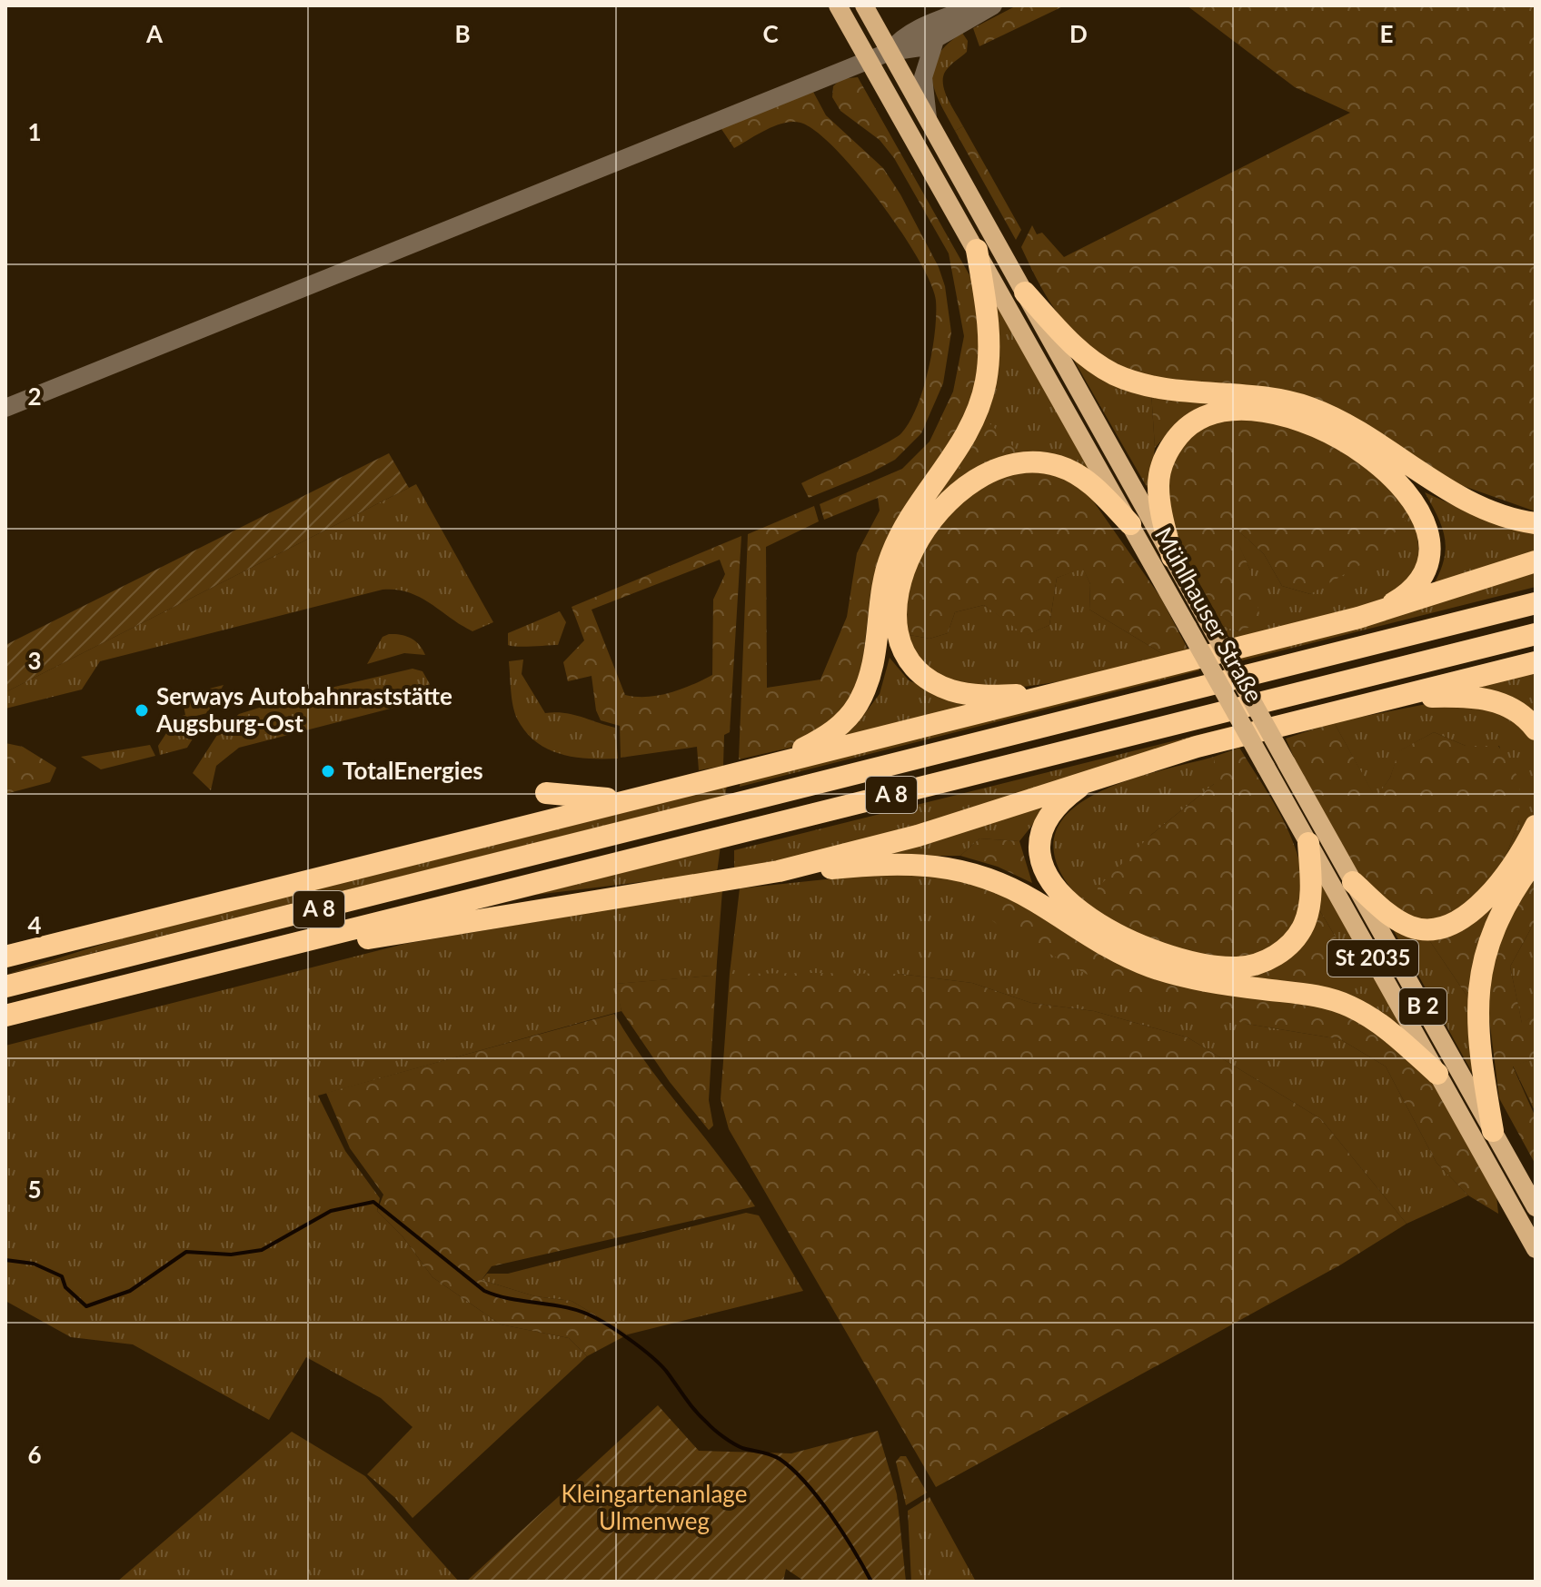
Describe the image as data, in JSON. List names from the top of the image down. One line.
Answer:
{"streets":{"highway":["A 8"],"main road":["Mühlhauser Straße","St 2035","B 2"]},"parks":["Kleingartenanlage Ulmenweg"],"places":["Serways Autobahnraststätte Augsburg-Ost","TotalEnergies"],"grid":{"columns":["A","B","C","D","E"],"rows":["1","2","3","4","5","6"]}}
